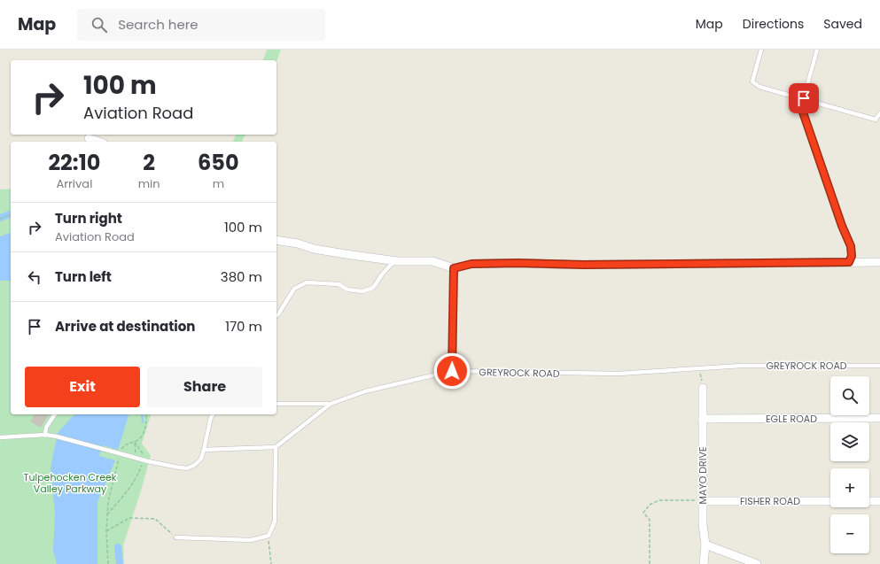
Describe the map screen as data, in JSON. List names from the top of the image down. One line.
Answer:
{"streets":{"street":["EGLE ROAD","MAYO DRIVE","FISHER ROAD"],"lane":["GREYROCK ROAD"]},"crossings":[["EGLE ROAD","MAYO DRIVE"],["MAYO DRIVE","FISHER ROAD"]],"parks":["Tulpehocken Creek Valley Parkway"],"page":{"header":"Map","search":"Search here","nav":["Map","Directions","Saved"],"turn":["100 m","Aviation Road"],"eta":["22:10","Arrival","2","min","650","m"],"list":[{"name":"Turn right","note":"Aviation Road","value":"100 m"},{"name":"Turn left","value":"380 m"},{"name":"Arrive at destination","value":"170 m"}],"buttons":["Exit","Share"],"map_buttons":["+","−"]}}
